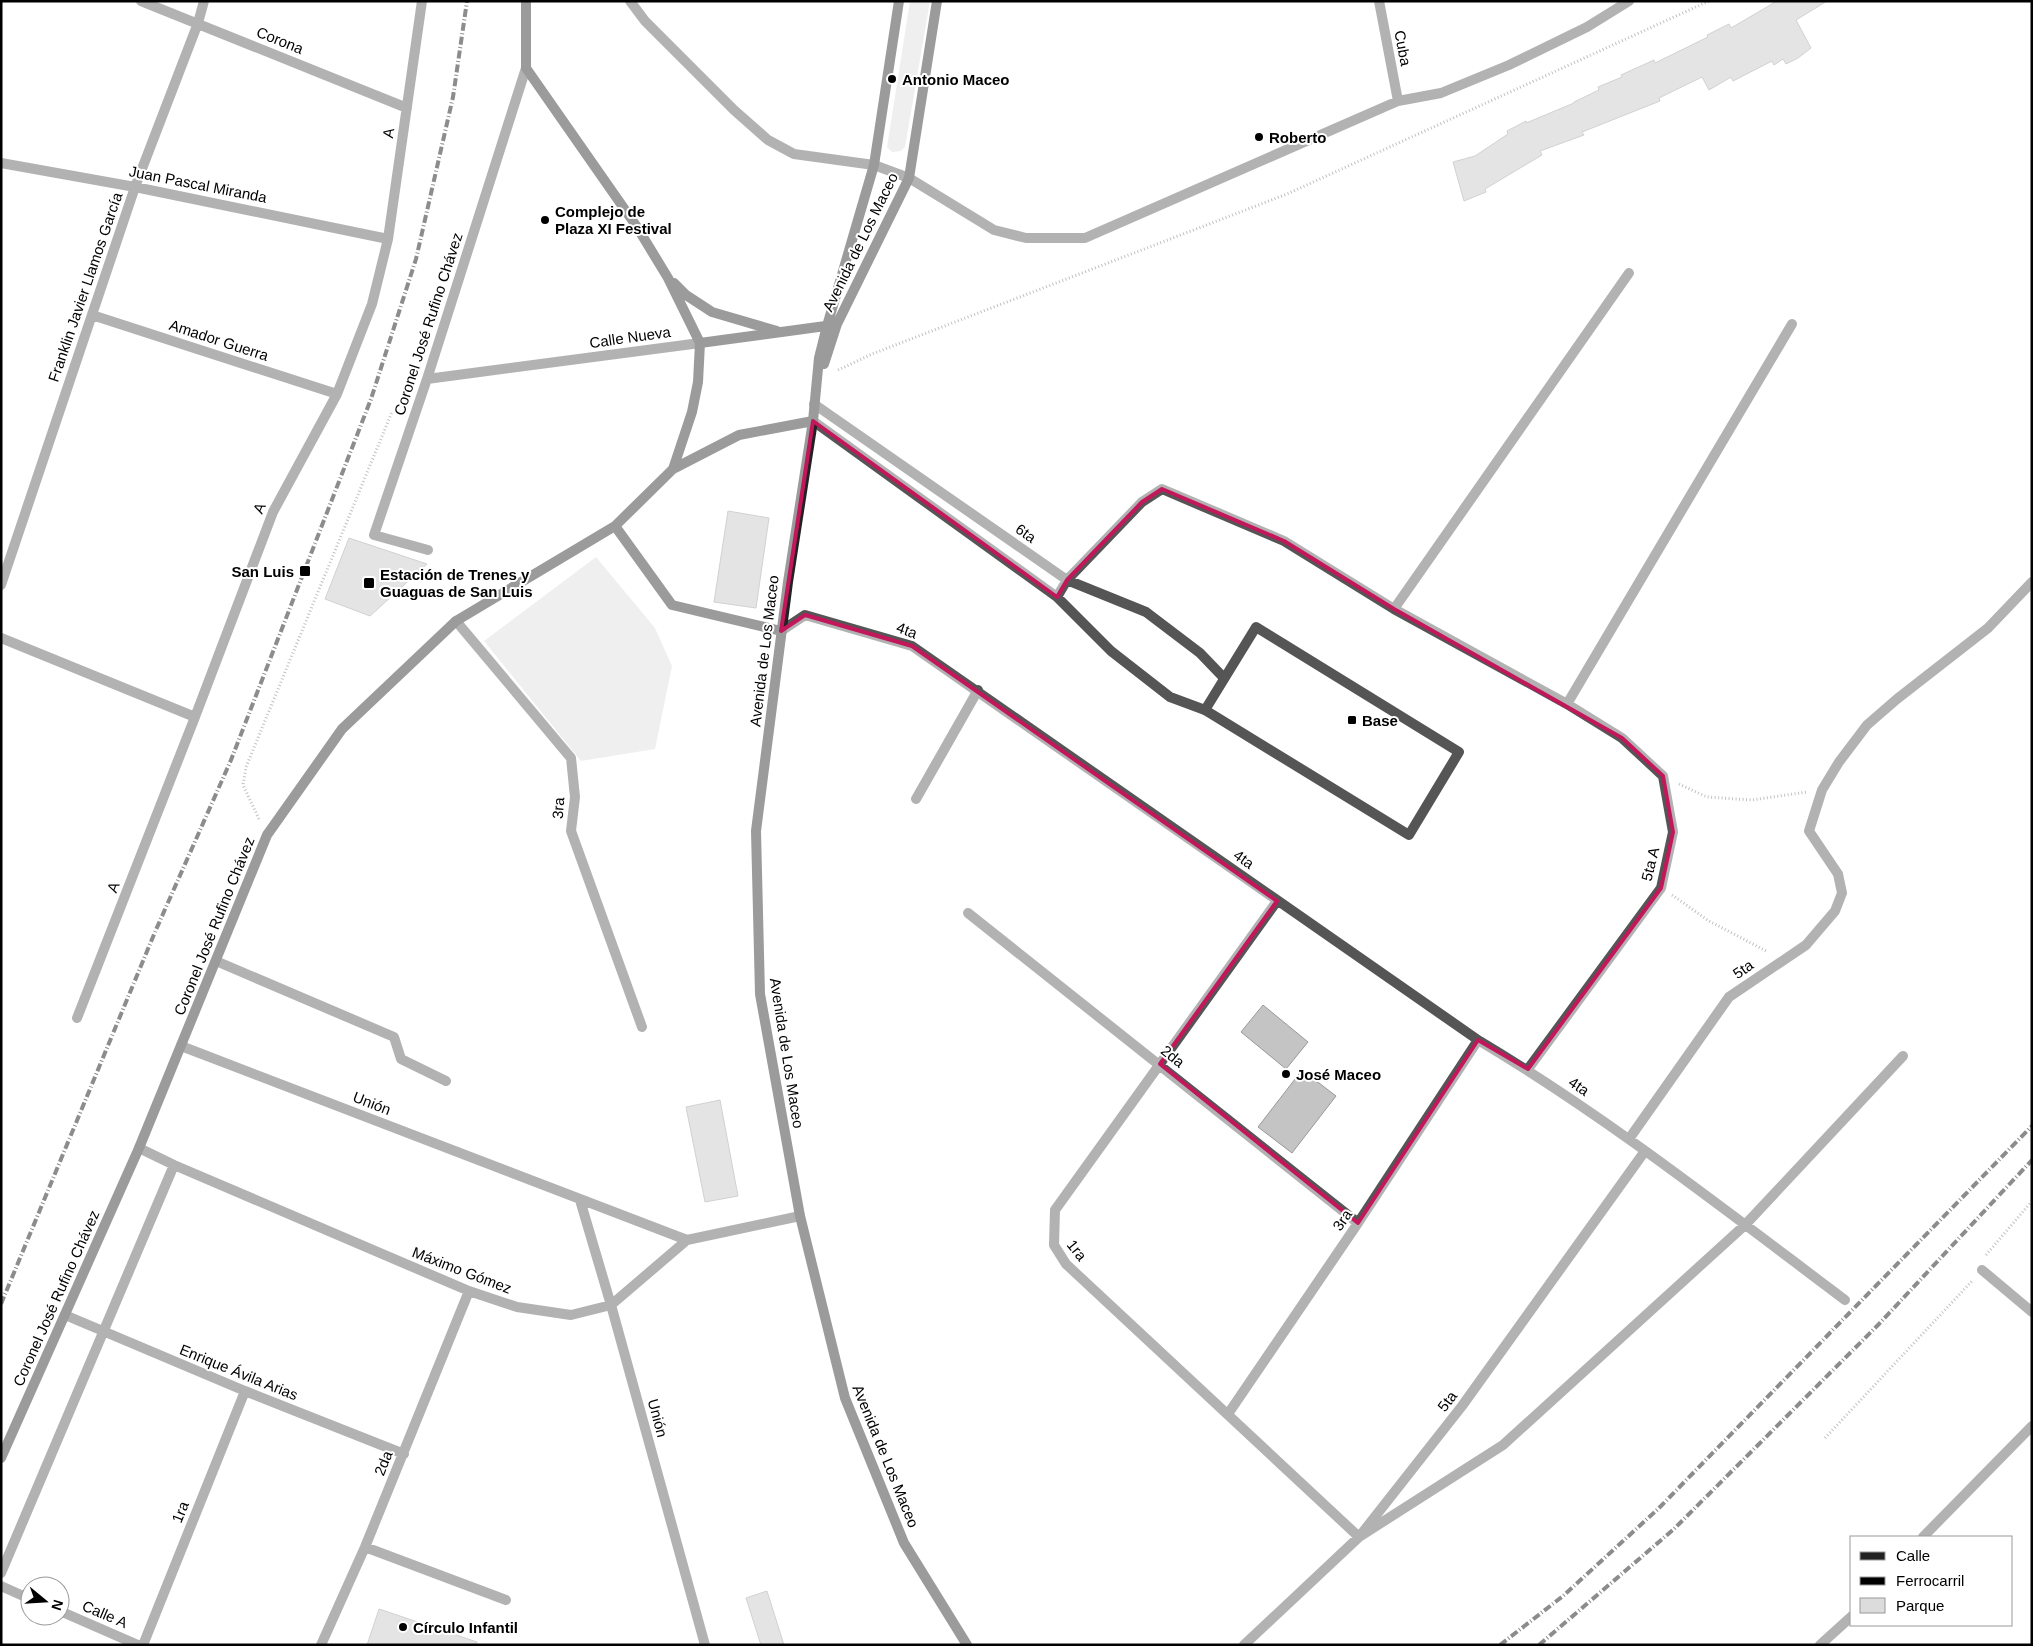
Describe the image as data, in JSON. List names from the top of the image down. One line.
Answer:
{"streets":{"street":["Corona","Cuba","A","Juan Pascal Miranda","Avenida de Los Maceo","Franklin Javier Llamos García","Coronel José Rufino Chávez","Calle Nueva","Amador Guerra","6ta","4ta","3ra","5ta A","5ta","2da","Unión","1ra","Máximo Gómez","Enrique Ávila Arias","Calle A"]},"crossings":[["Corona","A"],["Corona","Franklin Javier Llamos García"],["A","Juan Pascal Miranda"],["A","Amador Guerra"],["Juan Pascal Miranda","Franklin Javier Llamos García"],["Avenida de Los Maceo","Calle Nueva"],["Avenida de Los Maceo","6ta"],["Avenida de Los Maceo","4ta"],["Avenida de Los Maceo","Máximo Gómez"],["Franklin Javier Llamos García","Amador Guerra"],["Coronel José Rufino Chávez","Calle Nueva"],["Coronel José Rufino Chávez","3ra"],["Coronel José Rufino Chávez","Unión"],["Coronel José Rufino Chávez","Máximo Gómez"],["Coronel José Rufino Chávez","Enrique Ávila Arias"],["4ta","3ra"],["4ta","5ta A"],["4ta","5ta"],["4ta","1ra"],["3ra","2da"],["3ra","1ra"],["5ta","1ra"],["2da","1ra"],["2da","Máximo Gómez"],["2da","Enrique Ávila Arias"],["Unión","Máximo Gómez"],["1ra","Enrique Ávila Arias"]],"places":{"other":["Antonio Maceo","Roberto","Complejo de Plaza XI Festival","José Maceo","Círculo Infantil"],"transit":["San Luis","Estación de Trenes y Guaguas de San Luis","Base"]},"legend":["Calle","Ferrocarril","Parque"],"north":"right"}
